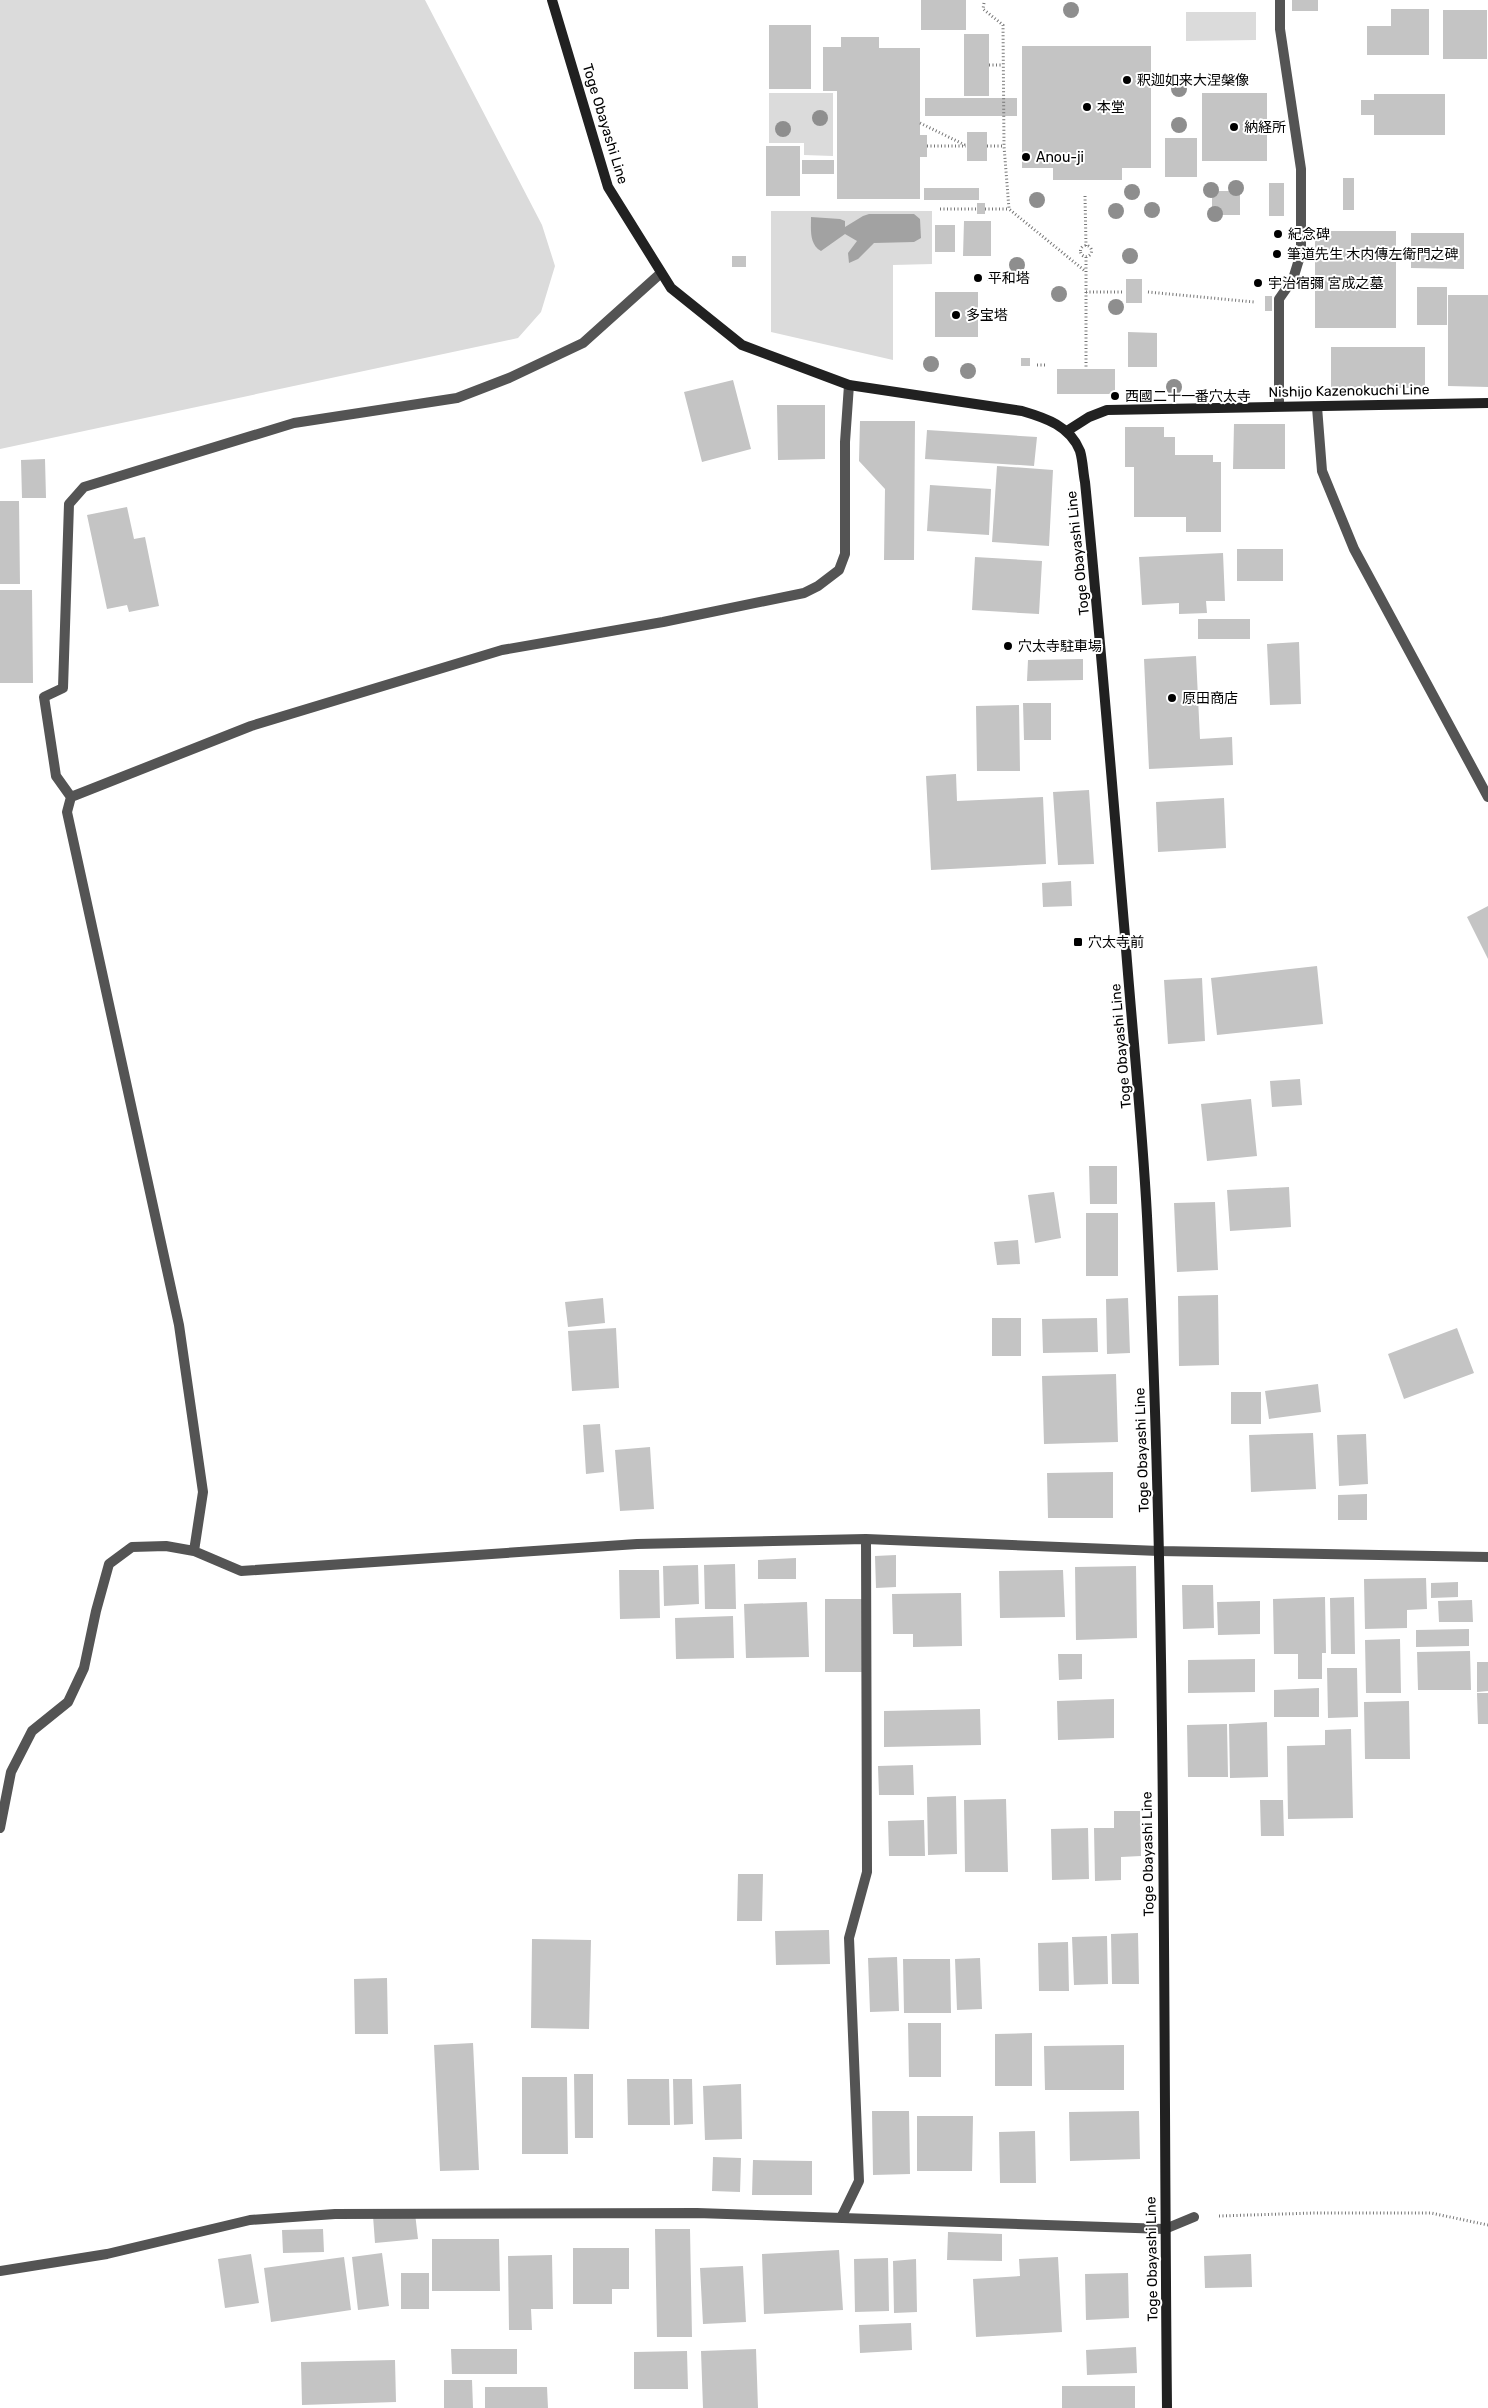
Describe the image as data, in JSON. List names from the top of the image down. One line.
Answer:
{"streets":{"main road":["Toge Obayashi Line","Nishijo Kazenokuchi Line"]},"crossings":[["Toge Obayashi Line","Nishijo Kazenokuchi Line"]],"places":{"other":["釈迦如来大涅槃像","本堂","納経所","Anou-ji","紀念碑","筆道先生 木内傳左衛門之碑","平和塔","宇治宿彌 宮成之墓","多宝塔","西國二十一番穴太寺","穴太寺駐車場","原田商店"],"transit":["穴太寺前"]}}
